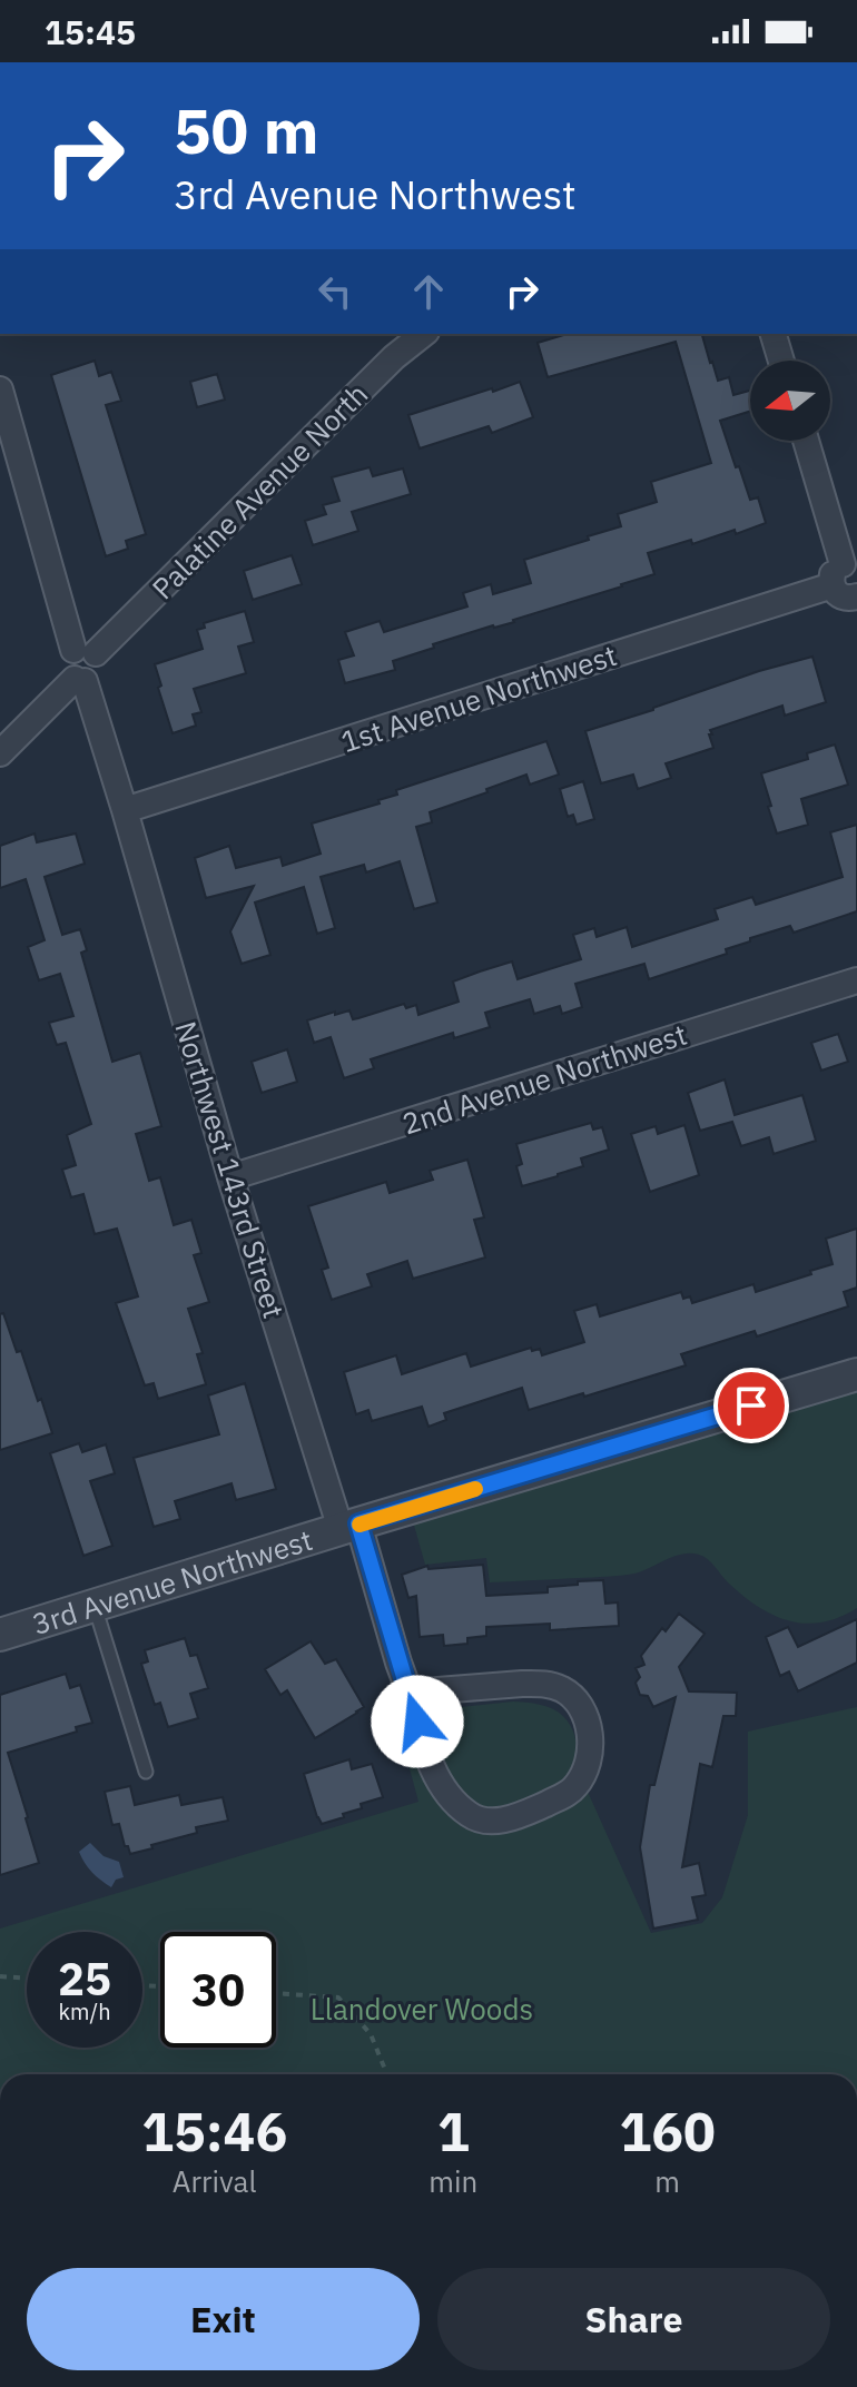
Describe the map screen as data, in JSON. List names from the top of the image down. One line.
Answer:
{"streets":{"street":["Palatine Avenue North","1st Avenue Northwest","2nd Avenue Northwest","Northwest 143rd Street","3rd Avenue Northwest"]},"crossings":[["1st Avenue Northwest","Northwest 143rd Street"],["2nd Avenue Northwest","Northwest 143rd Street"],["Northwest 143rd Street","3rd Avenue Northwest"]],"parks":["Llandover Woods"],"north":"left","page":{"status":"15:45","turn":["50 m","3rd Avenue Northwest"],"speed":"25 km/h","limit":"30","eta":["15:46","Arrival","1","min","160","m"],"buttons":["Exit","Share"]}}
